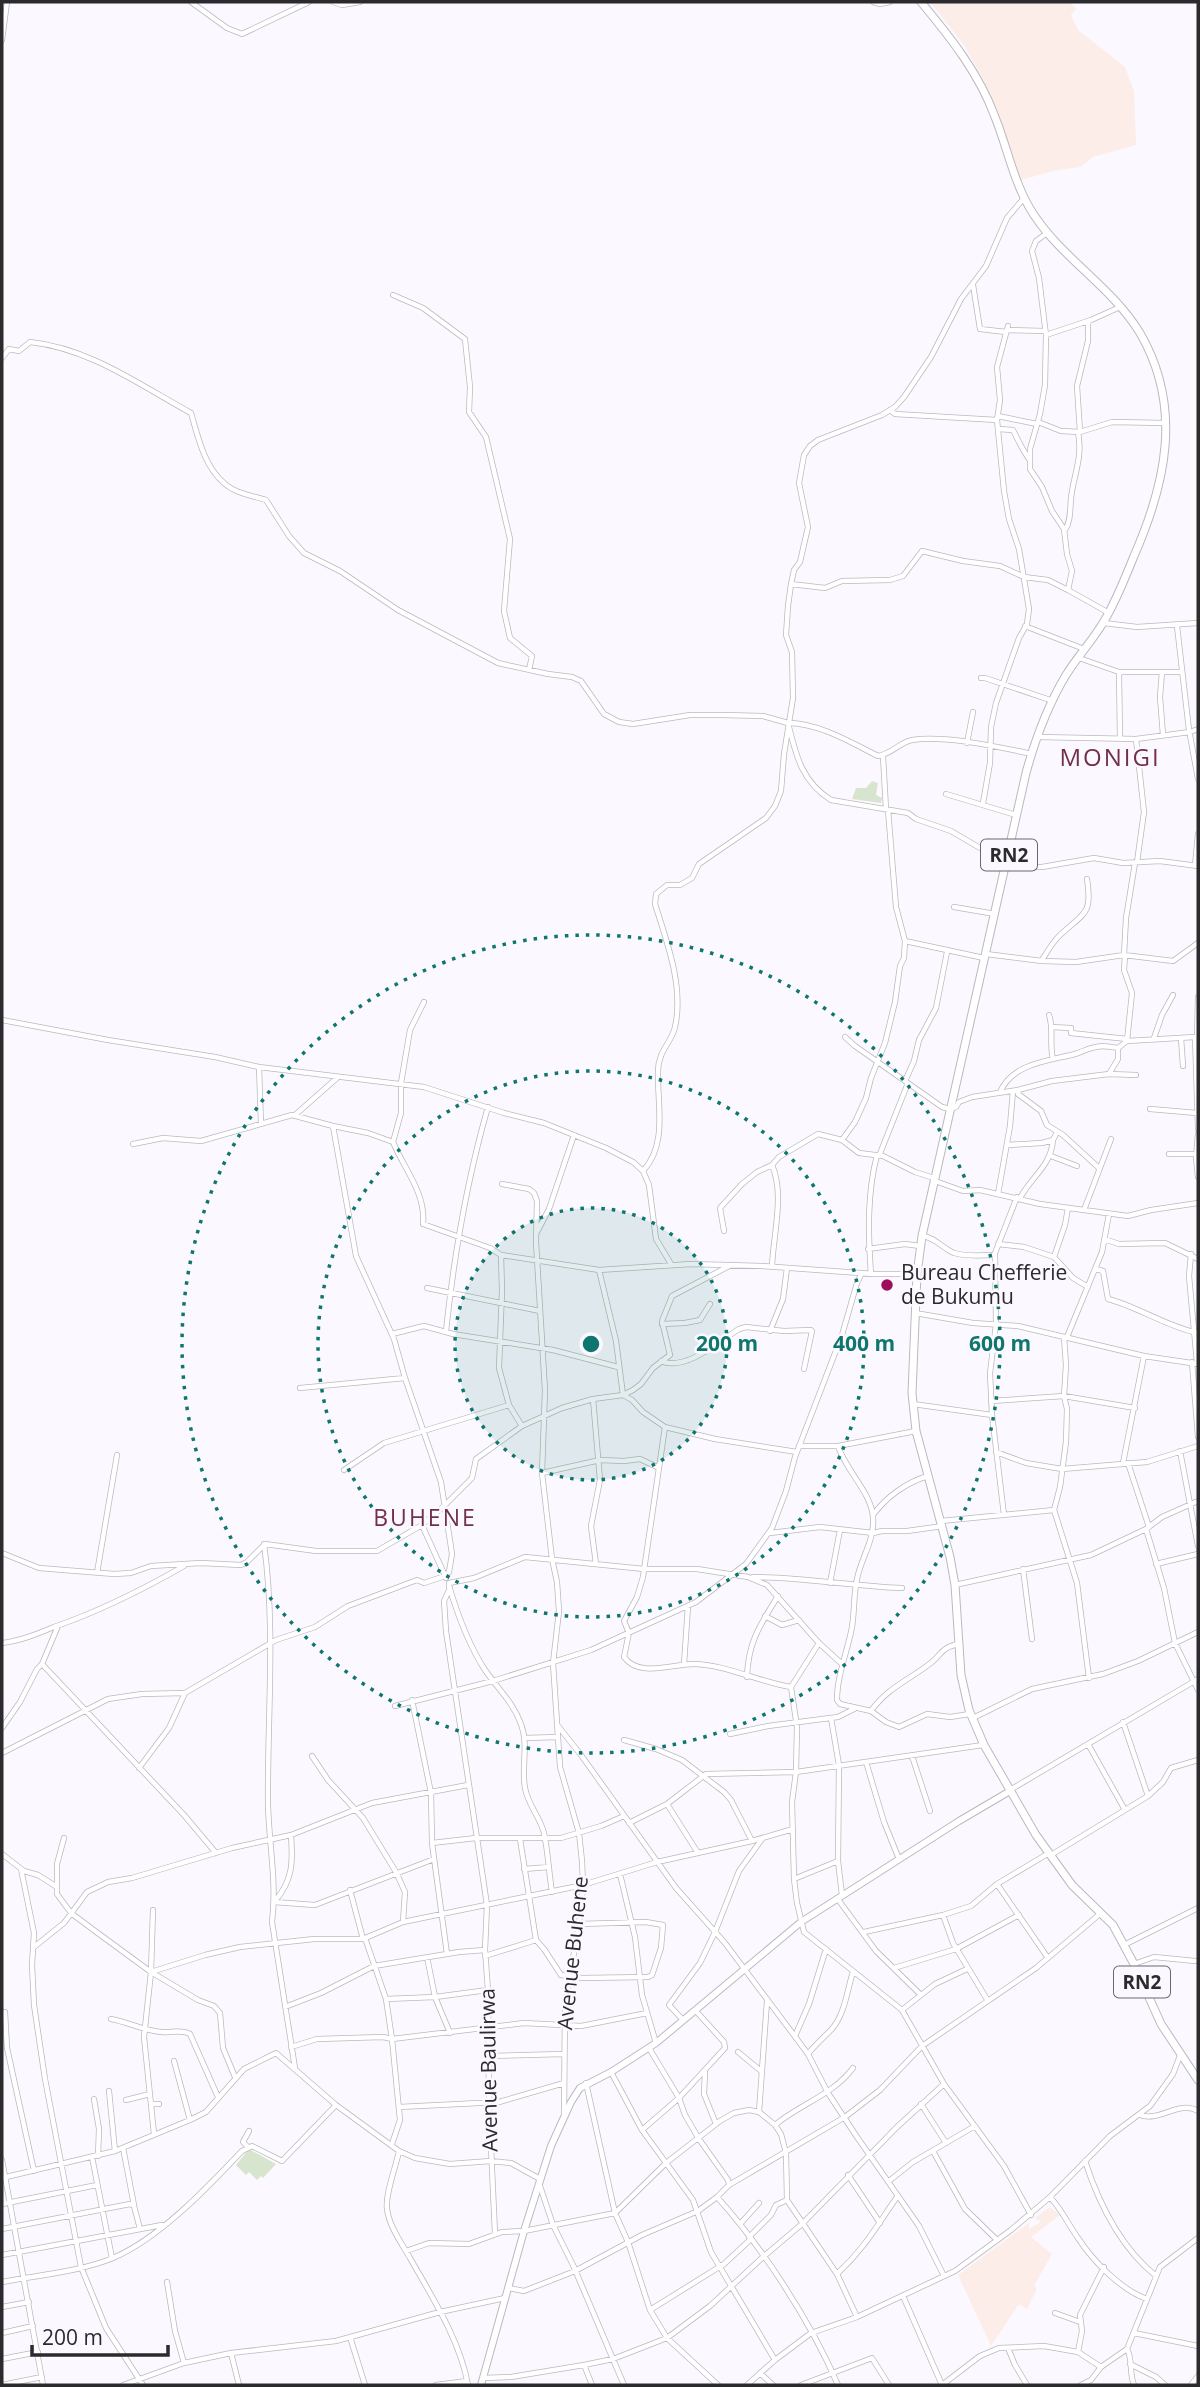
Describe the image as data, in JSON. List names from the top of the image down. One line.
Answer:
{"streets":{"highway":["RN2"],"street":["Avenue Buhene","Avenue Baulirwa"]},"districts":["MONIGI","BUHENE"],"places":["Bureau Chefferie de Bukumu"],"scale_bar":"200 m","rings":["200 m","400 m","600 m"]}
